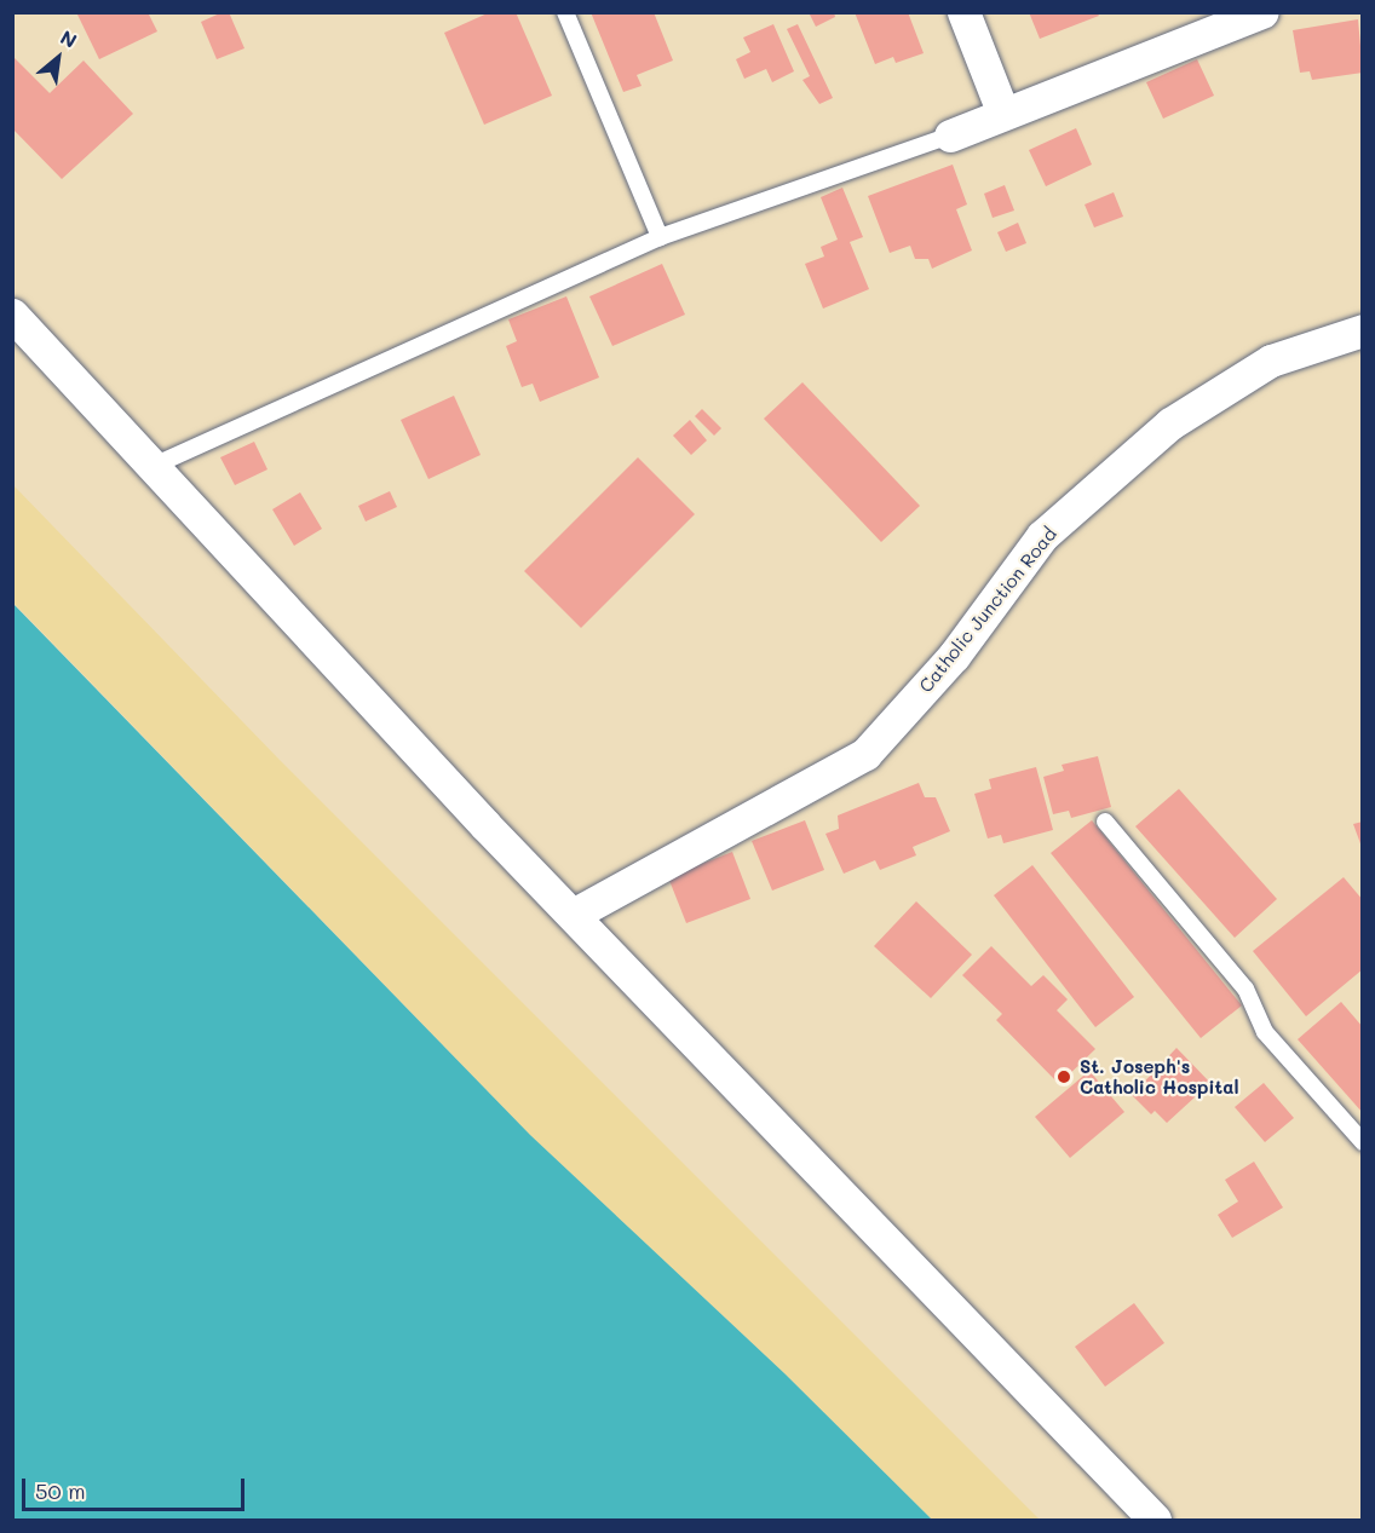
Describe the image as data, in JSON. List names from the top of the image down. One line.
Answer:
{"streets":{"street":["Catholic Junction Road"]},"places":["St. Joseph's Catholic Hospital"],"scale_bar":"50 m","north":"top right"}
